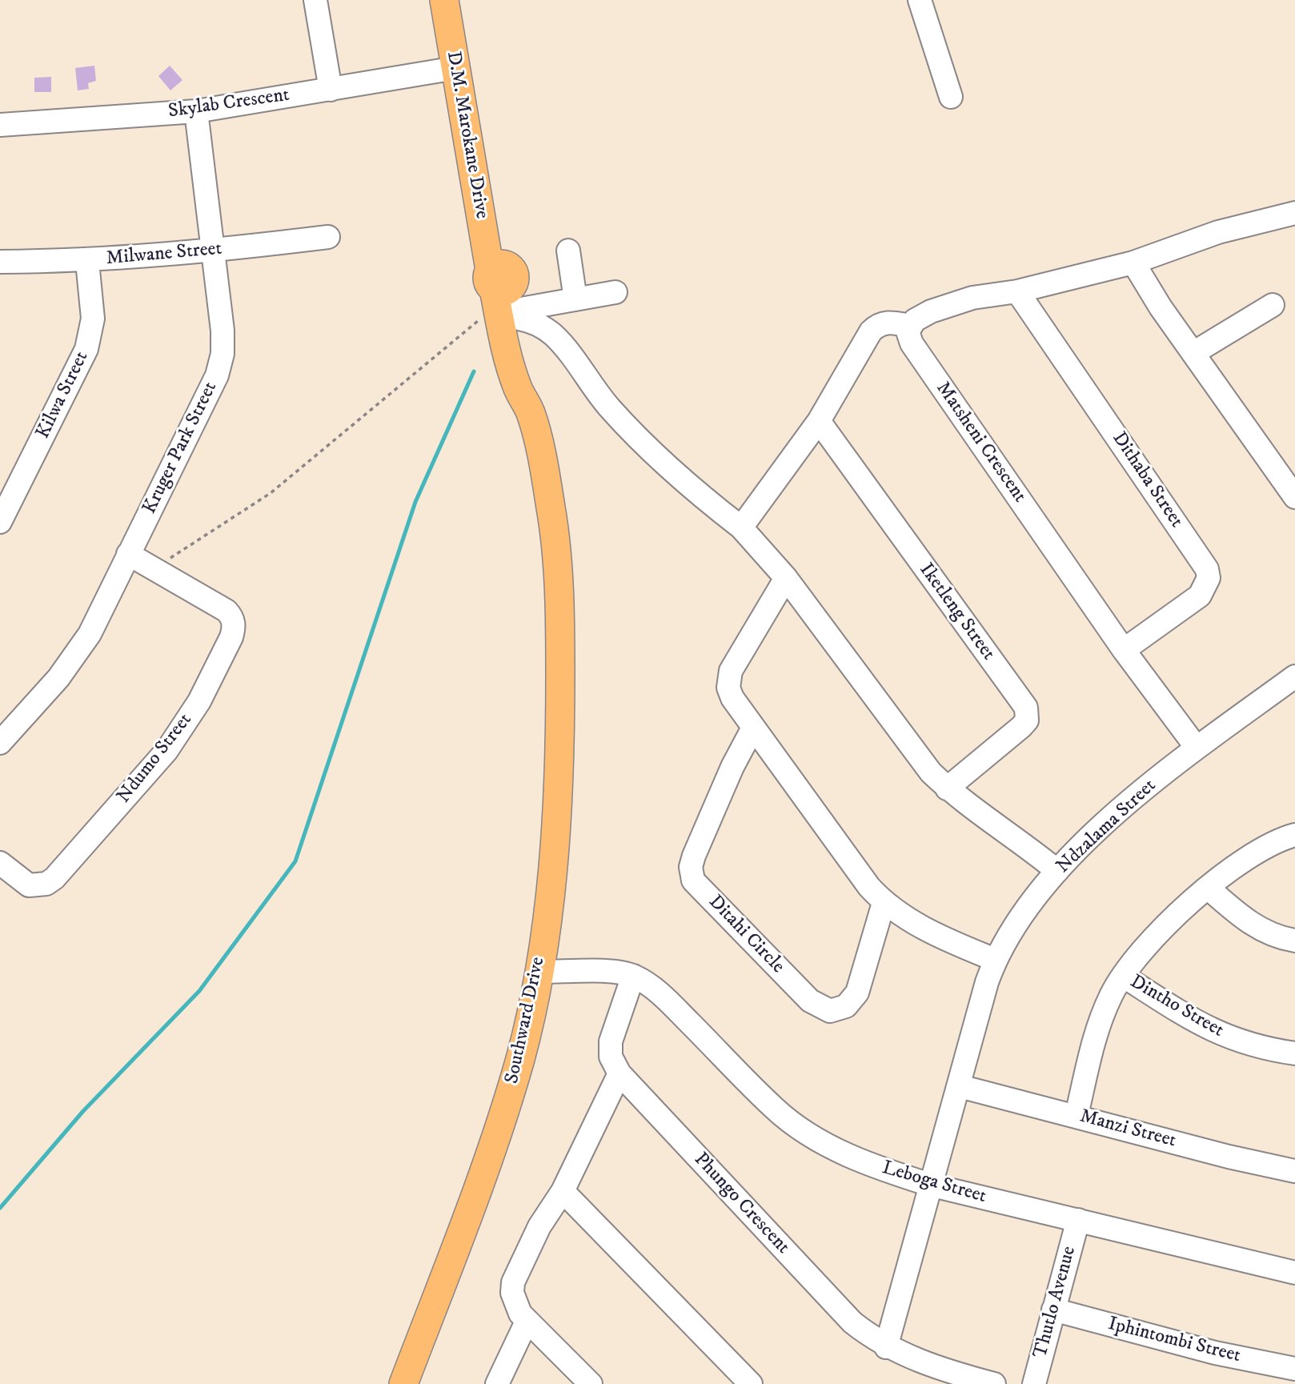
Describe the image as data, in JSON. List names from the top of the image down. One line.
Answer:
{"streets":{"main road":["D.M. Marokane Drive","Southward Drive"],"street":["Skylab Crescent","Milwane Street","Kilwa Street","Matsheni Crescent","Kruger Park Street","Dithaba Street","Iketleng Street","Ndumo Street","Ndzalama Street","Ditahi Circle","Dintho Street","Manzi Street","Leboga Street","Phungo Crescent","Thutlo Avenue","Iphintombi Street"]},"crossings":[["Skylab Crescent","D.M. Marokane Drive"],["Skylab Crescent","Kruger Park Street"],["D.M. Marokane Drive","Southward Drive"],["Milwane Street","Kilwa Street"],["Milwane Street","Kruger Park Street"],["Matsheni Crescent","Dithaba Street"],["Matsheni Crescent","Ndzalama Street"],["Kruger Park Street","Ndumo Street"],["Ndzalama Street","Manzi Street"],["Ndzalama Street","Leboga Street"],["Leboga Street","Phungo Crescent"],["Leboga Street","Thutlo Avenue"],["Thutlo Avenue","Iphintombi Street"]]}
